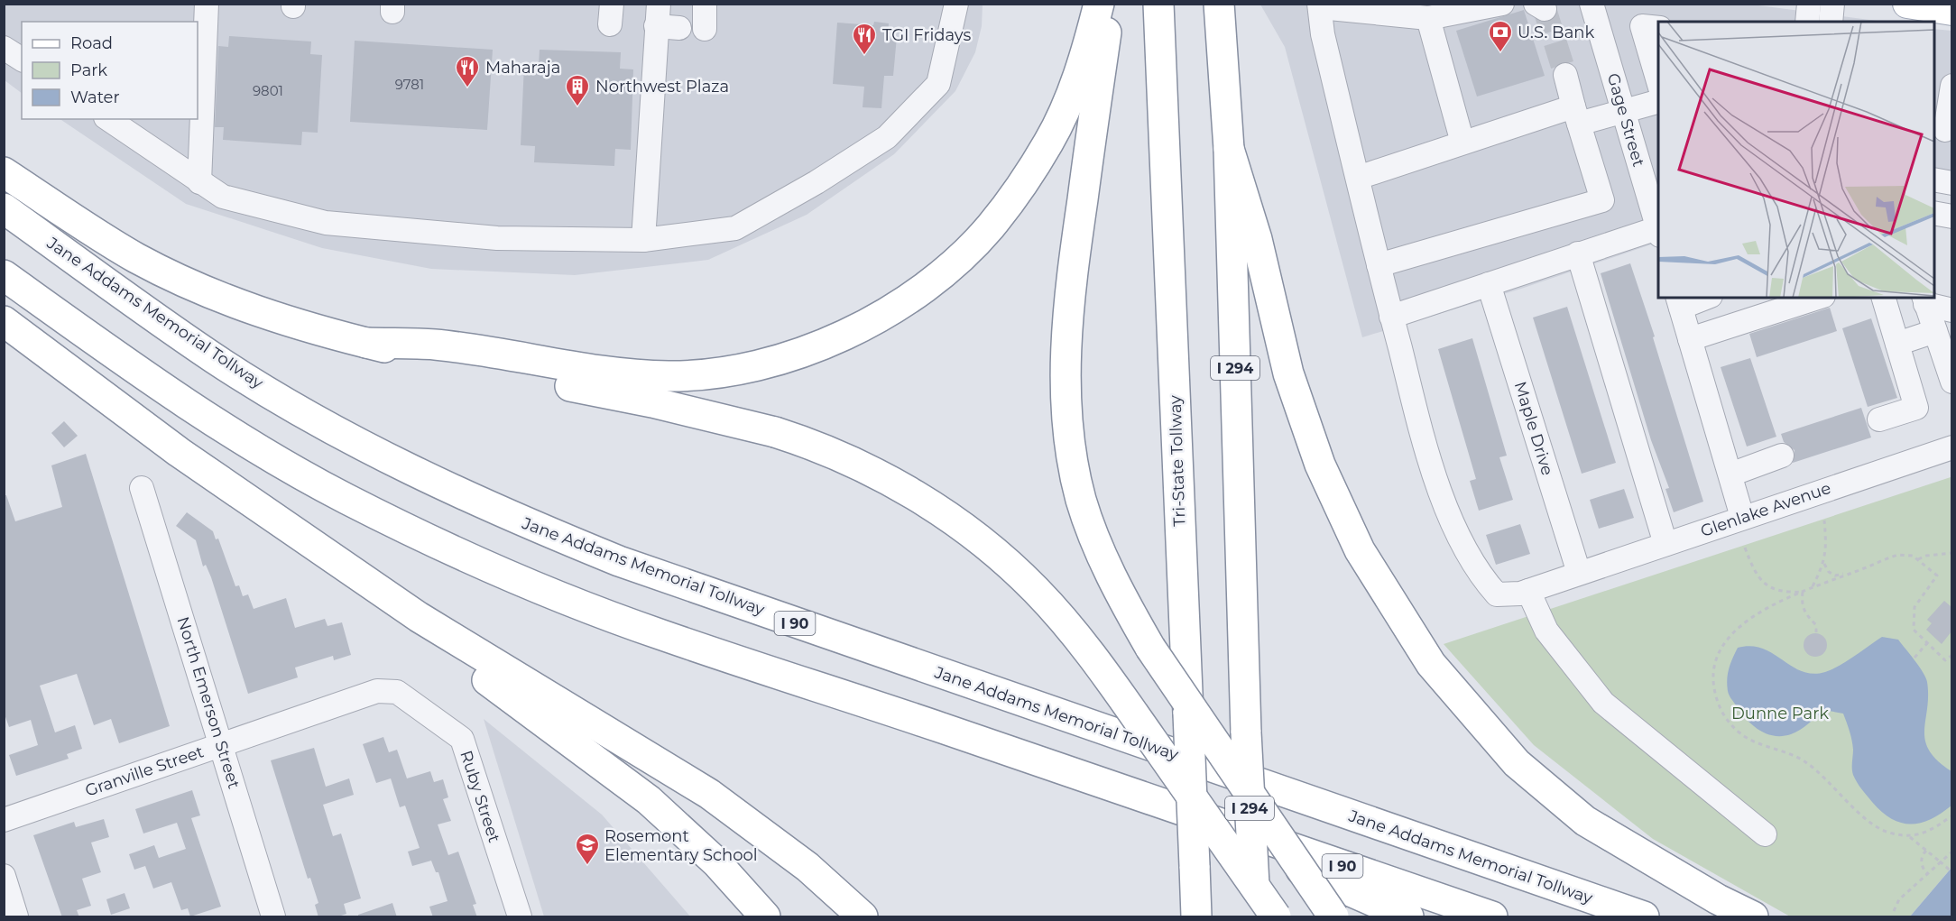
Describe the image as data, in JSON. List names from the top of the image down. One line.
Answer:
{"streets":{"highway":["Jane Addams Memorial Tollway","I 294","Tri-State Tollway","I 90"],"street":["Gage Street","Maple Drive","Glenlake Avenue","North Emerson Street","Granville Street","Ruby Street"]},"crossings":[["Maple Drive","Glenlake Avenue"],["North Emerson Street","Granville Street"],["Granville Street","Ruby Street"]],"parks":["Dunne Park"],"places":{"bank":["U.S. Bank"],"restaurant":["TGI Fridays","Maharaja"],"building":["Northwest Plaza"],"school or university":["Rosemont Elementary School"]},"house_numbers":["9781","9801"],"legend":["Road","Park","Water"]}
